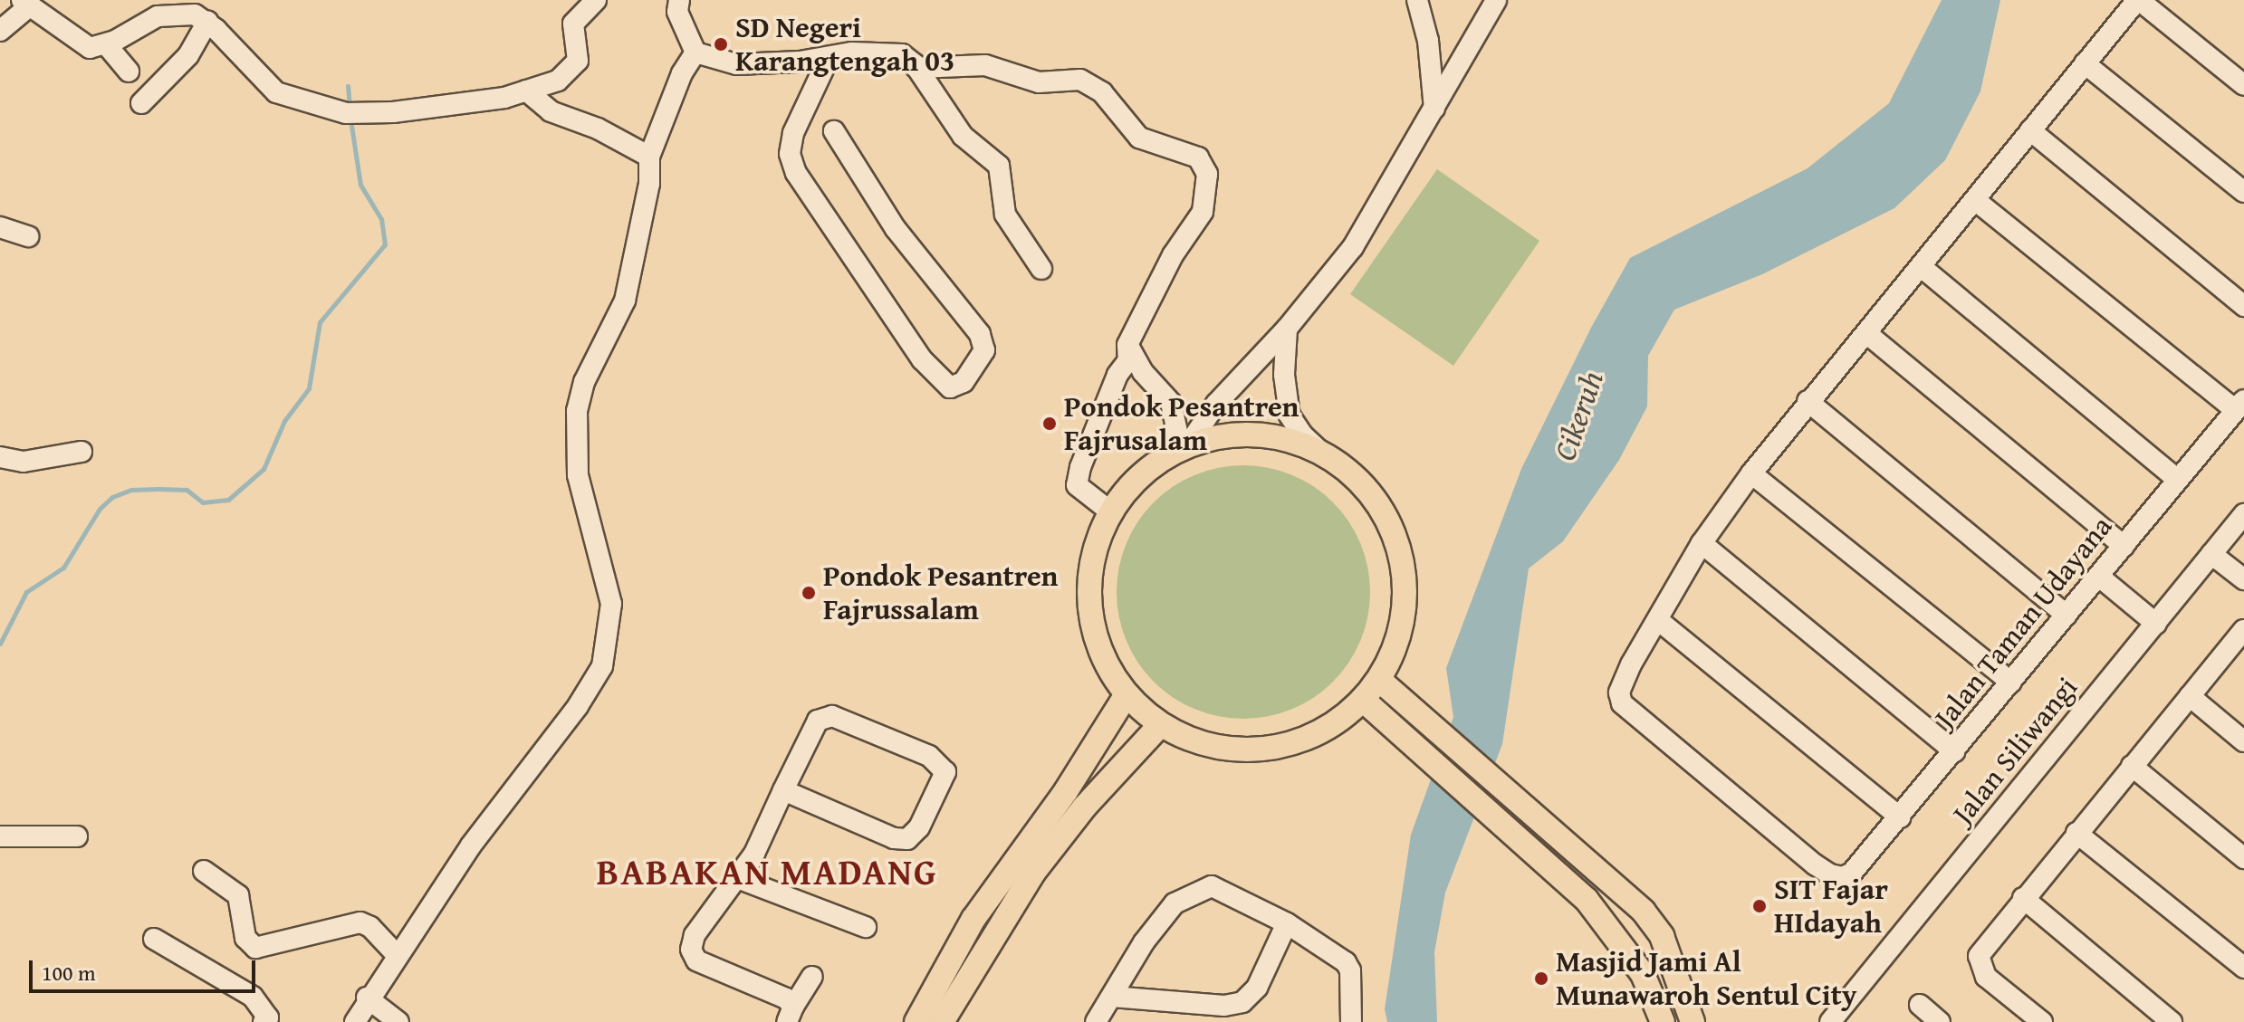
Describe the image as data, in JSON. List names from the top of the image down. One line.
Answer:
{"streets":{"street":["Jalan Taman Udayana","Jalan Siliwangi"]},"districts":["BABAKAN MADANG"],"water":["Cikeruh"],"places":["SD Negeri Karangtengah 03","Pondok Pesantren Fajrusalam","Pondok Pesantren Fajrussalam","SIT Fajar HIdayah","Masjid Jami Al Munawaroh Sentul City"],"scale_bar":"100 m"}
